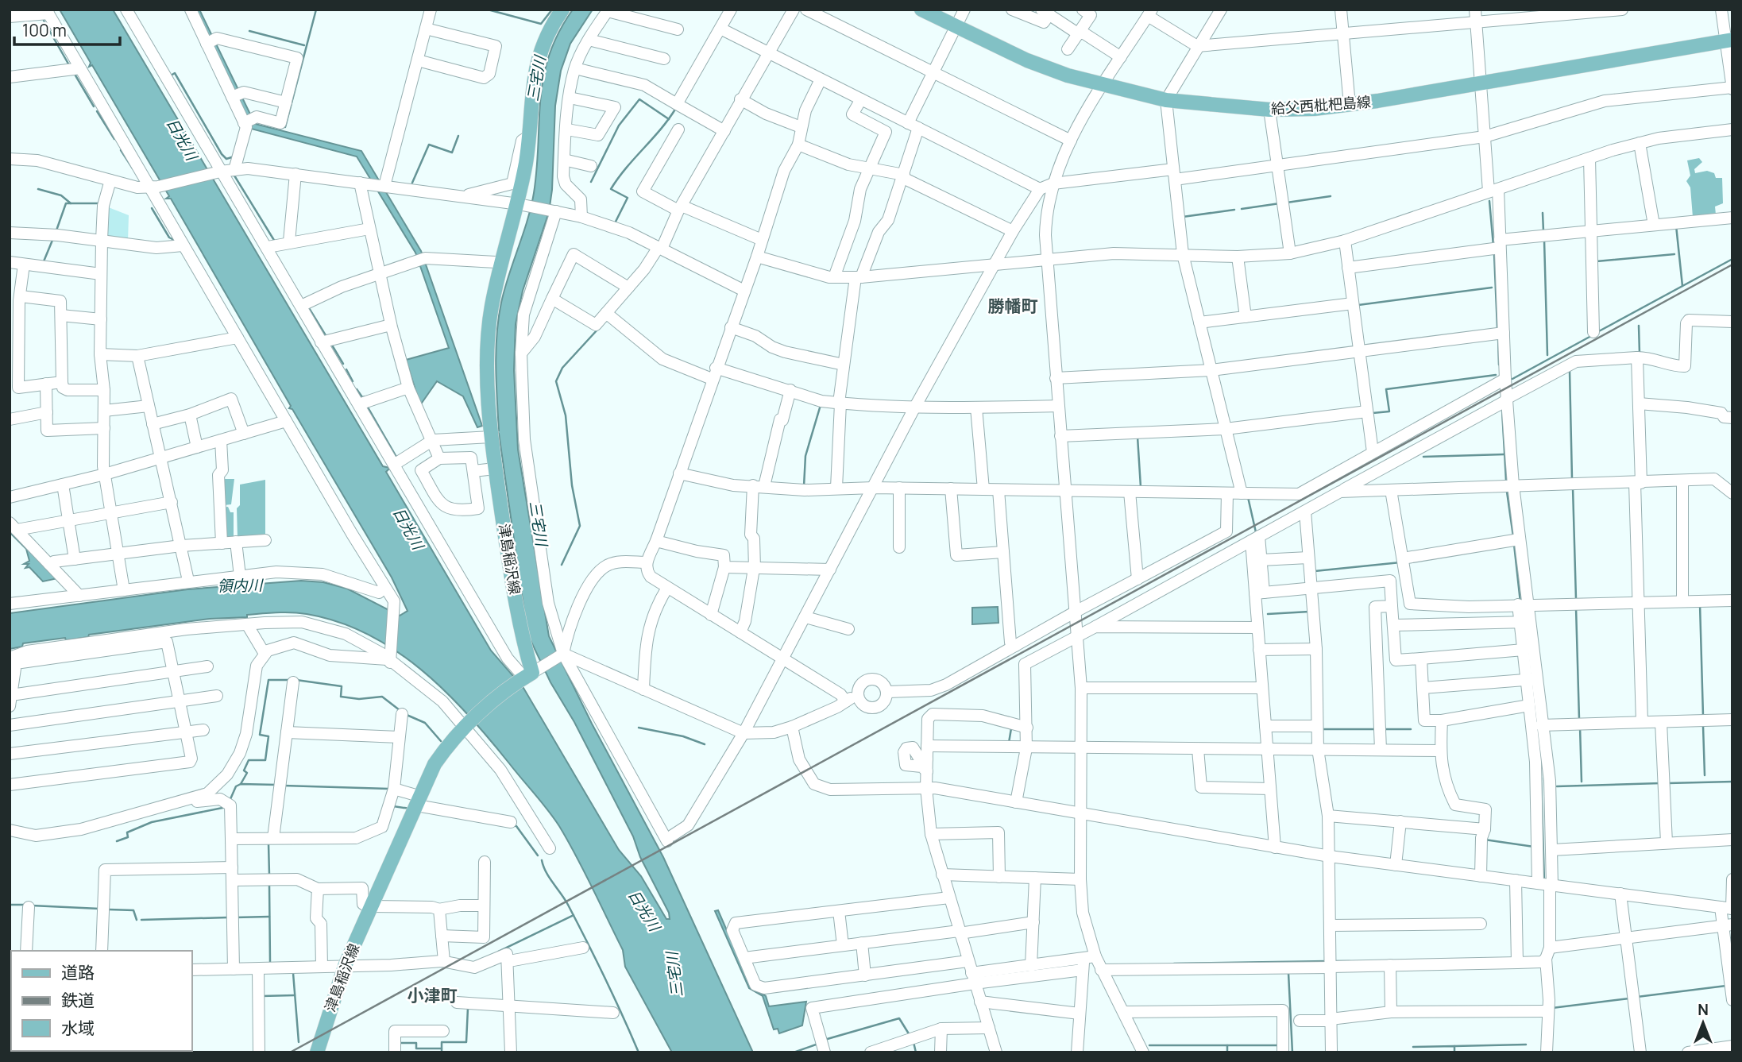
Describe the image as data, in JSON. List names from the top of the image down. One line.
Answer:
{"streets":{"main road":["給父西枇杷島線","津島稲沢線"]},"districts":["勝幡町","小津町"],"water":["三宅川","日光川","領内川"],"legend":["道路","鉄道","水域"],"scale_bar":"100 m","north":"top"}
